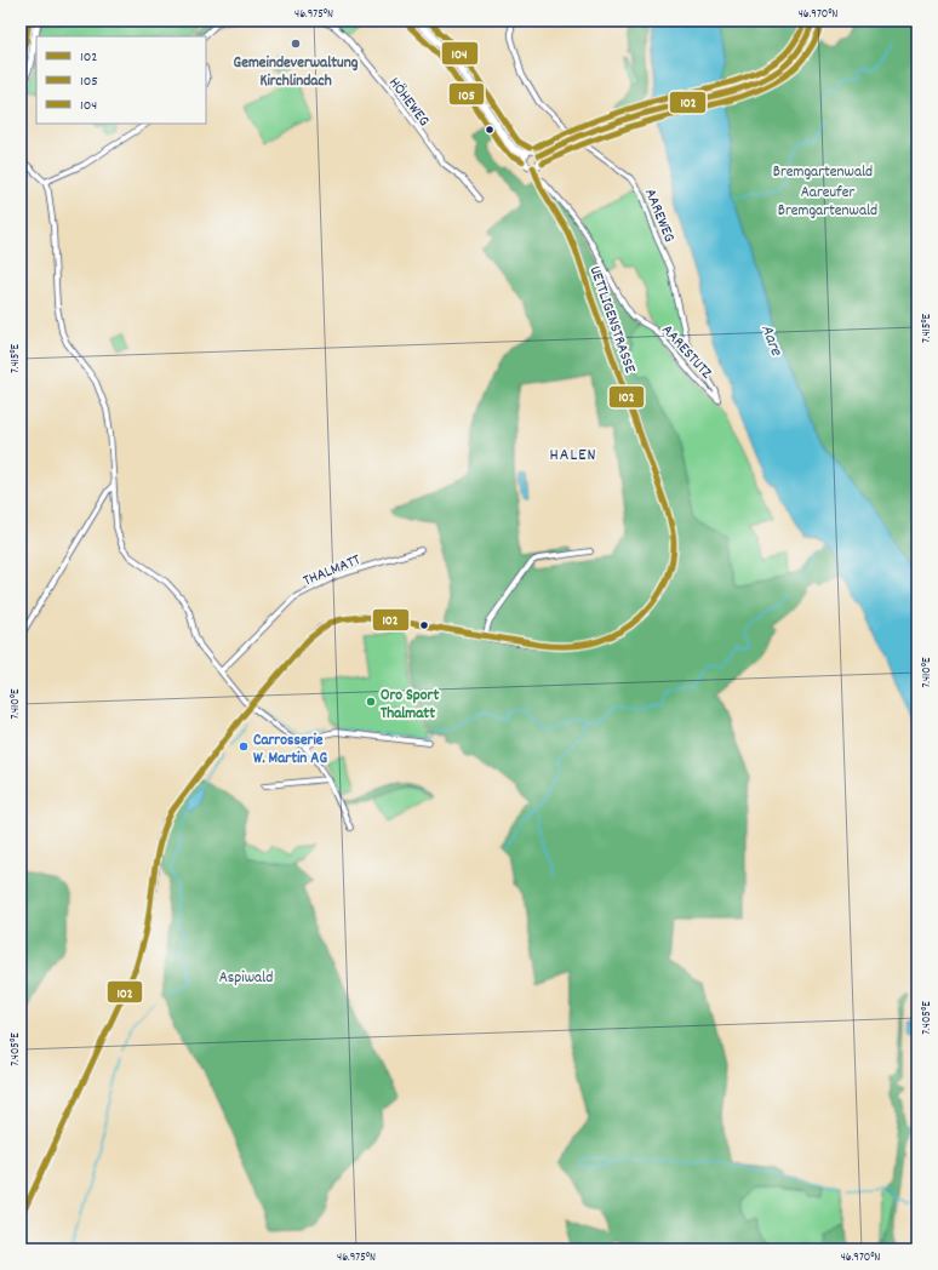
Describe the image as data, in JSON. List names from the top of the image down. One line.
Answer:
{"streets":{"main road":["UETTLIGENSTRASSE"],"street":["HÖHEWEG","AAREWEG","AARESTUTZ","THALMATT"]},"crossings":[["AAREWEG","AARESTUTZ"],["UETTLIGENSTRASSE","AARESTUTZ"]],"districts":["HALEN"],"water":["Aare"],"parks":["Bremgartenwald","Aareufer Bremgartenwald","Aspiwald"],"places":["Gemeindeverwaltung Kirchlindach","Oro Sport Thalmatt","Carrosserie W. Martin AG"],"lines":["transit line 102","transit line 104","transit line 105"],"legend":["102","105","104"],"coordinates":["46.975°N","46.970°N","7.415°E","7.410°E","7.405°E"]}
